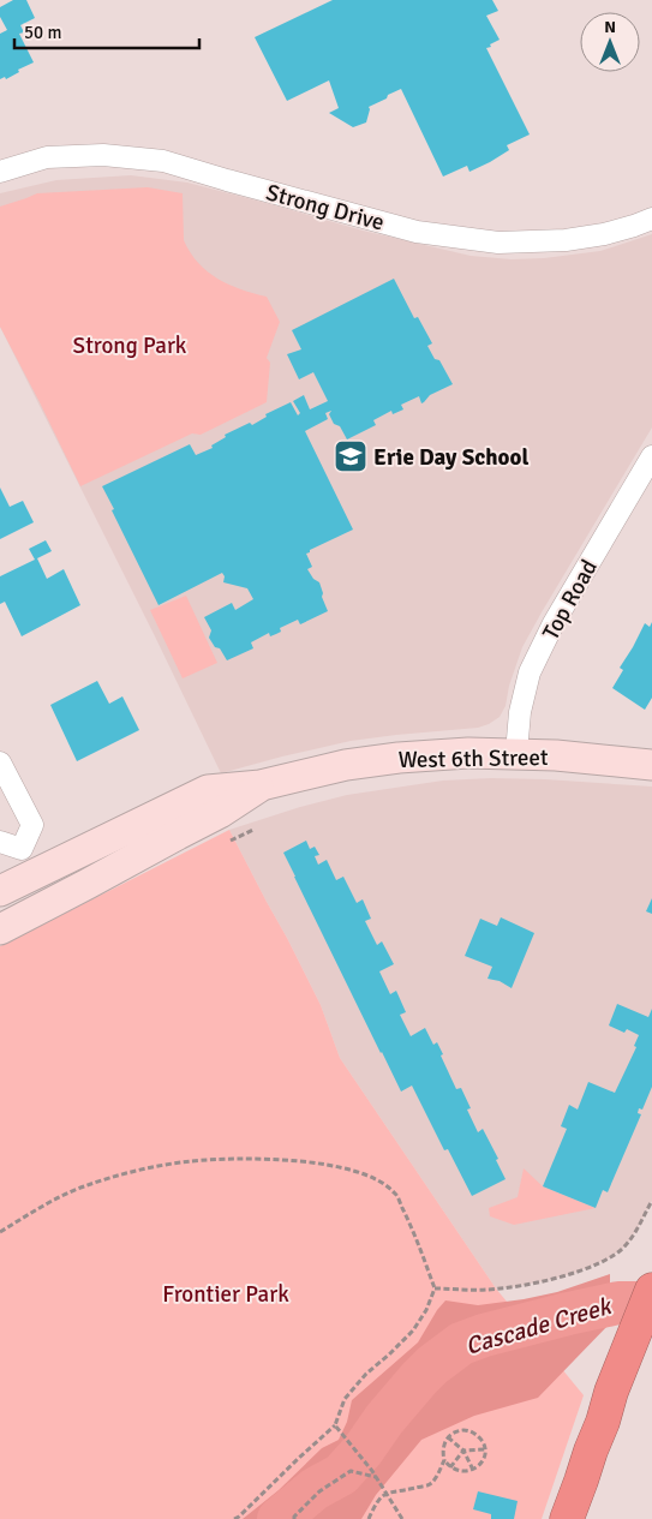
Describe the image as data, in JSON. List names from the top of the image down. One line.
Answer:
{"streets":{"main road":["West 6th Street"],"street":["Strong Drive","Top Road"]},"crossings":[["Top Road","West 6th Street"]],"water":["Cascade Creek"],"parks":["Strong Park","Frontier Park"],"places":{"school or university":["Erie Day School"]},"scale_bar":"50 m","north":"top"}
